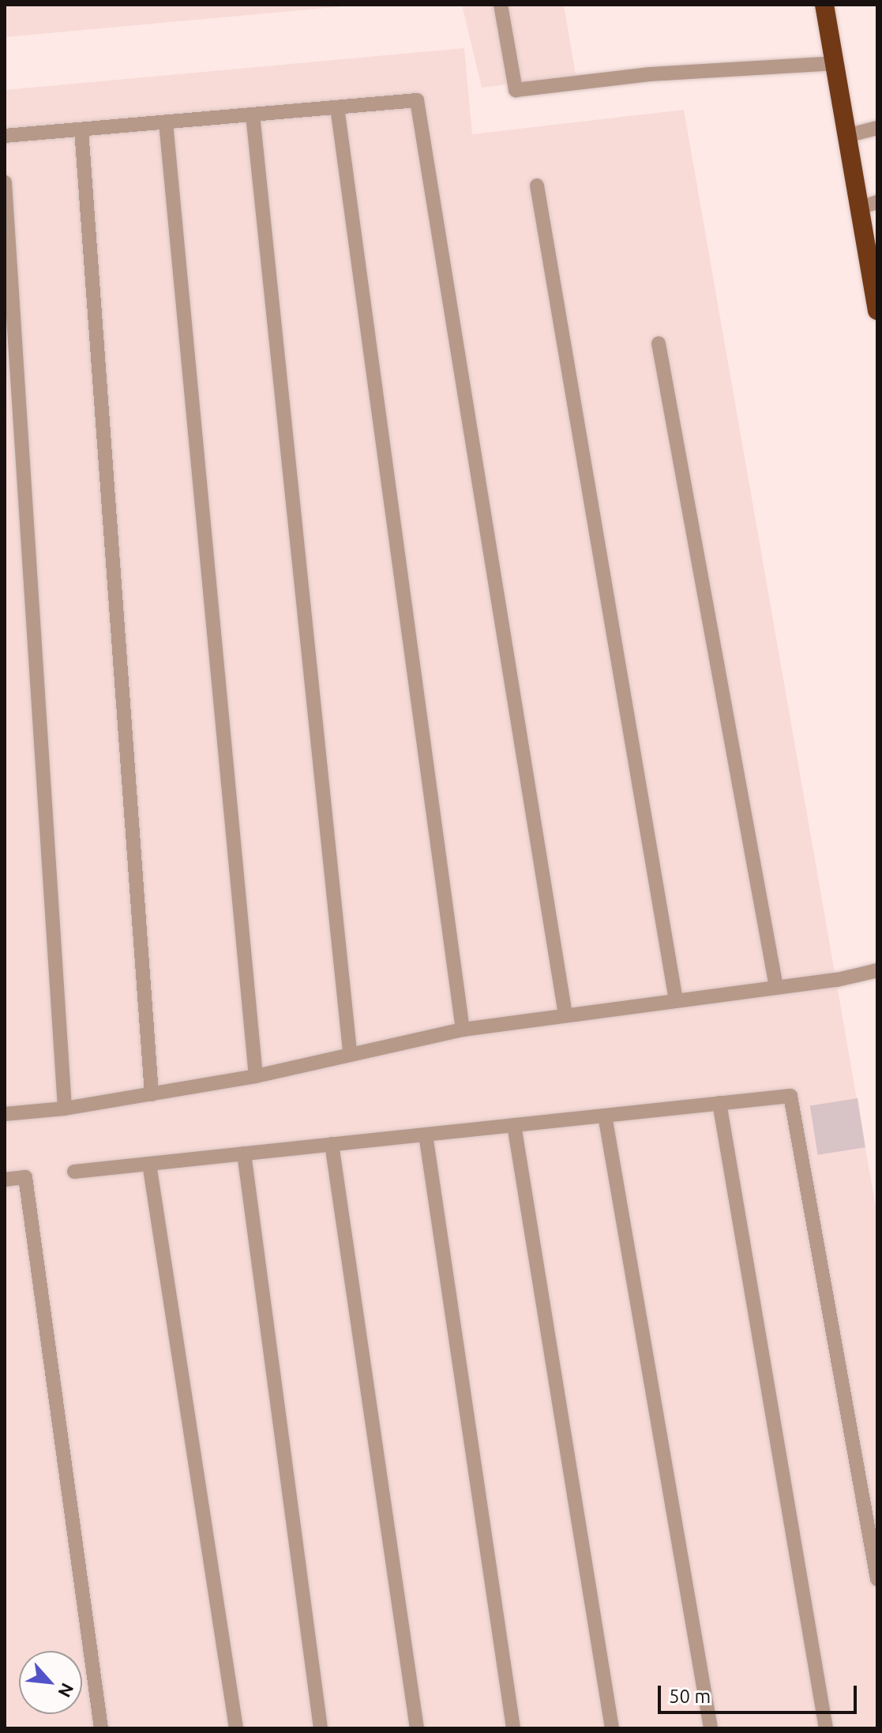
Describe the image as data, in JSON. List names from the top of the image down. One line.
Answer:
{"scale_bar":"50 m","north":"bottom right"}
